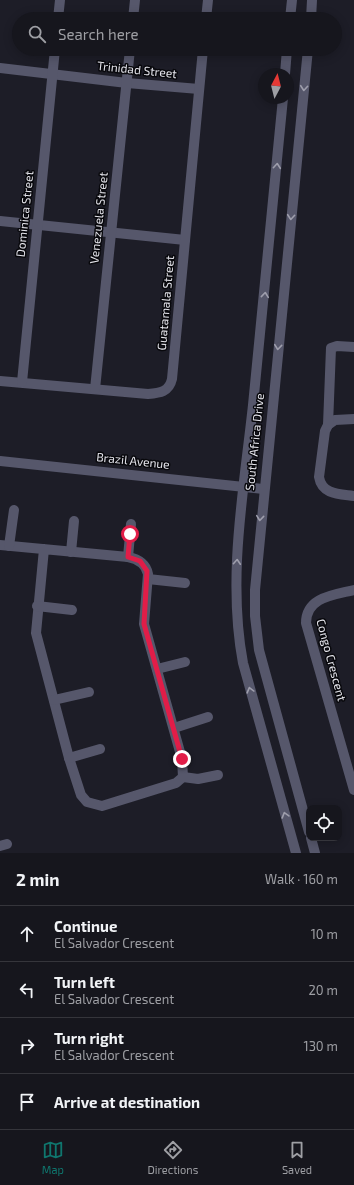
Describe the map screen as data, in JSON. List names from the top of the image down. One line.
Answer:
{"streets":{"street":["Trinidad Street","Dominica Street","Venezuela Street","Guatamala Street","South Africa Drive","Brazil Avenue","Congo Crescent"]},"crossings":[["Trinidad Street","Dominica Street"],["Trinidad Street","Venezuela Street"],["Trinidad Street","Guatamala Street"],["Dominica Street","Guatamala Street"],["Venezuela Street","Guatamala Street"],["South Africa Drive","Brazil Avenue"]],"north":"top","page":{"search":"Search here","heading":["2 min","Walk · 160 m"],"list":[["Continue","El Salvador Crescent","10 m"],["Turn left","El Salvador Crescent","20 m"],["Turn right","El Salvador Crescent","130 m"],"Arrive at destination"],"nav":["Map","Directions","Saved"]}}
